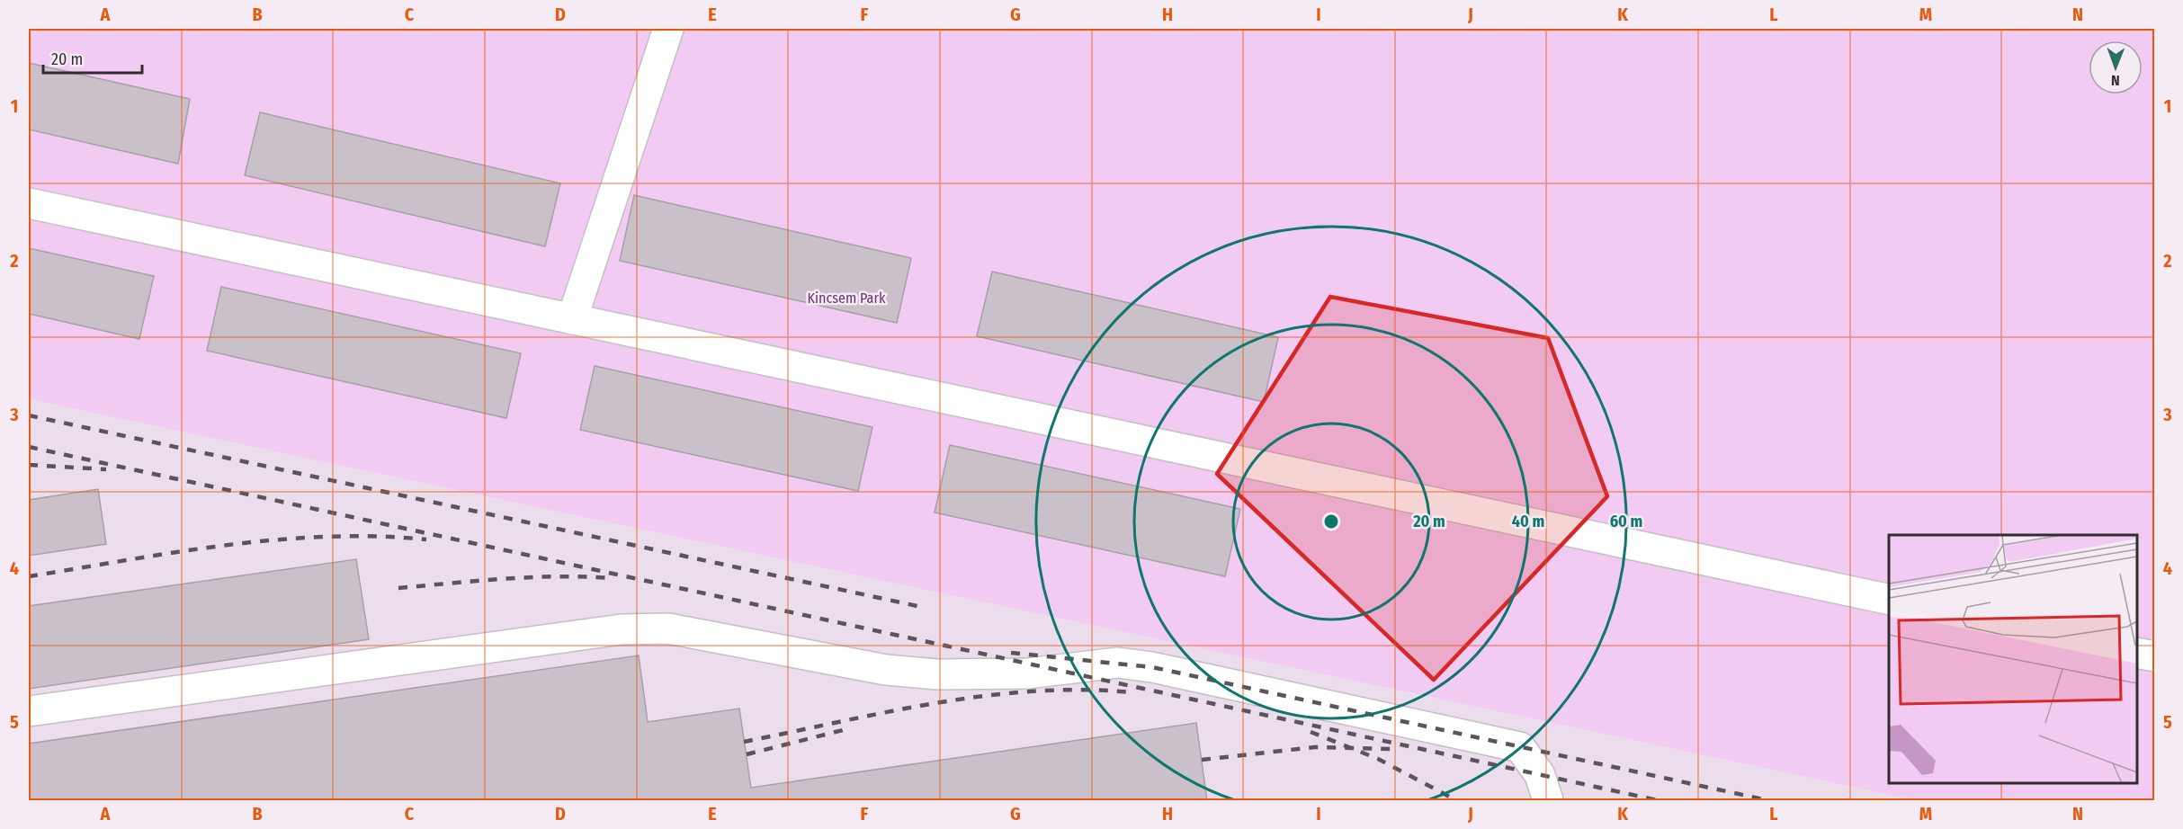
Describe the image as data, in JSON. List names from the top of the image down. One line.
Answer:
{"parks":["Kincsem Park"],"scale_bar":"20 m","north":"bottom","grid":{"columns":["A","B","C","D","E","F","G","H","I","J","K","L","M","N"],"rows":["1","2","3","4","5"]},"rings":["20 m","40 m","60 m"]}
